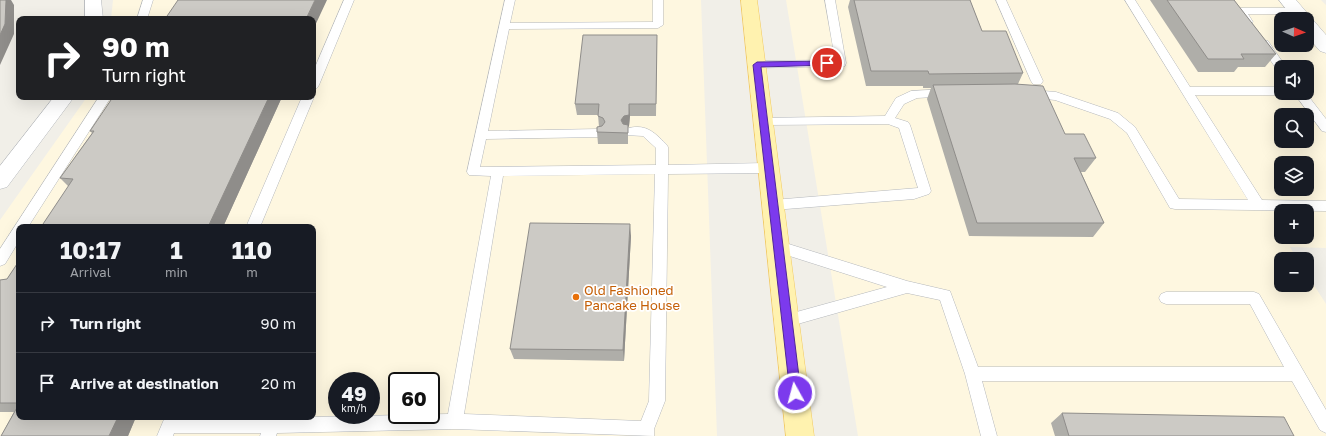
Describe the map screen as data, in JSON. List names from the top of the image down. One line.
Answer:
{"places":["Old Fashioned Pancake House"],"north":"right","page":{"map_buttons":["+","−"],"turn":["90 m","Turn right"],"eta":["10:17","Arrival","1","min","110","m"],"list":[{"name":"Turn right","value":"90 m"},{"name":"Arrive at destination","value":"20 m"}],"speed":"49 km/h","limit":"60"}}
